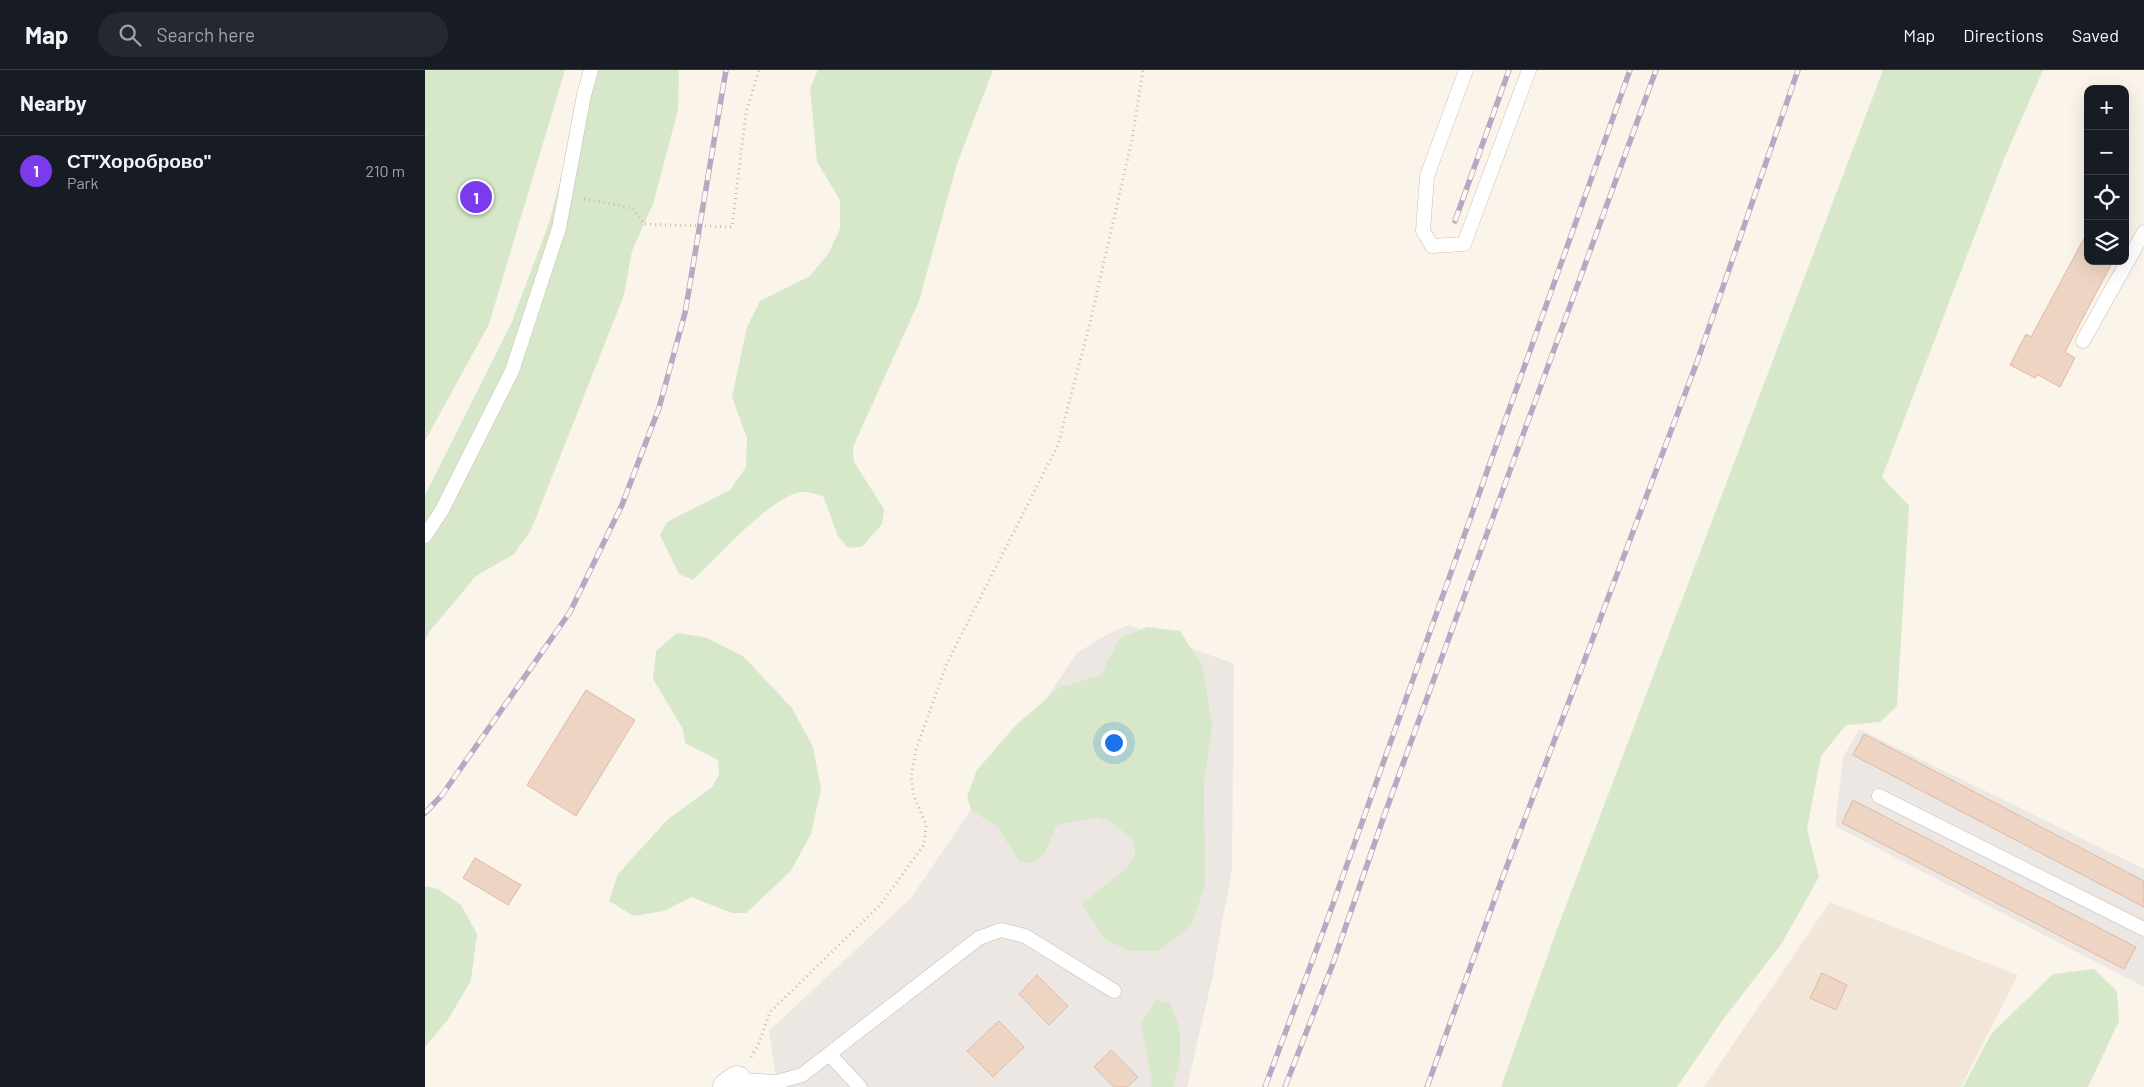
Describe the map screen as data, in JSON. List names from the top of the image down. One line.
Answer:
{"page":{"header":"Map","search":"Search here","nav":["Map","Directions","Saved"],"heading":"Nearby","map_buttons":["+","−"],"list":[{"mark":"1","name":"СТ\"Хороброво\"","note":"Park","value":"210 m"}],"pins":"1"}}
